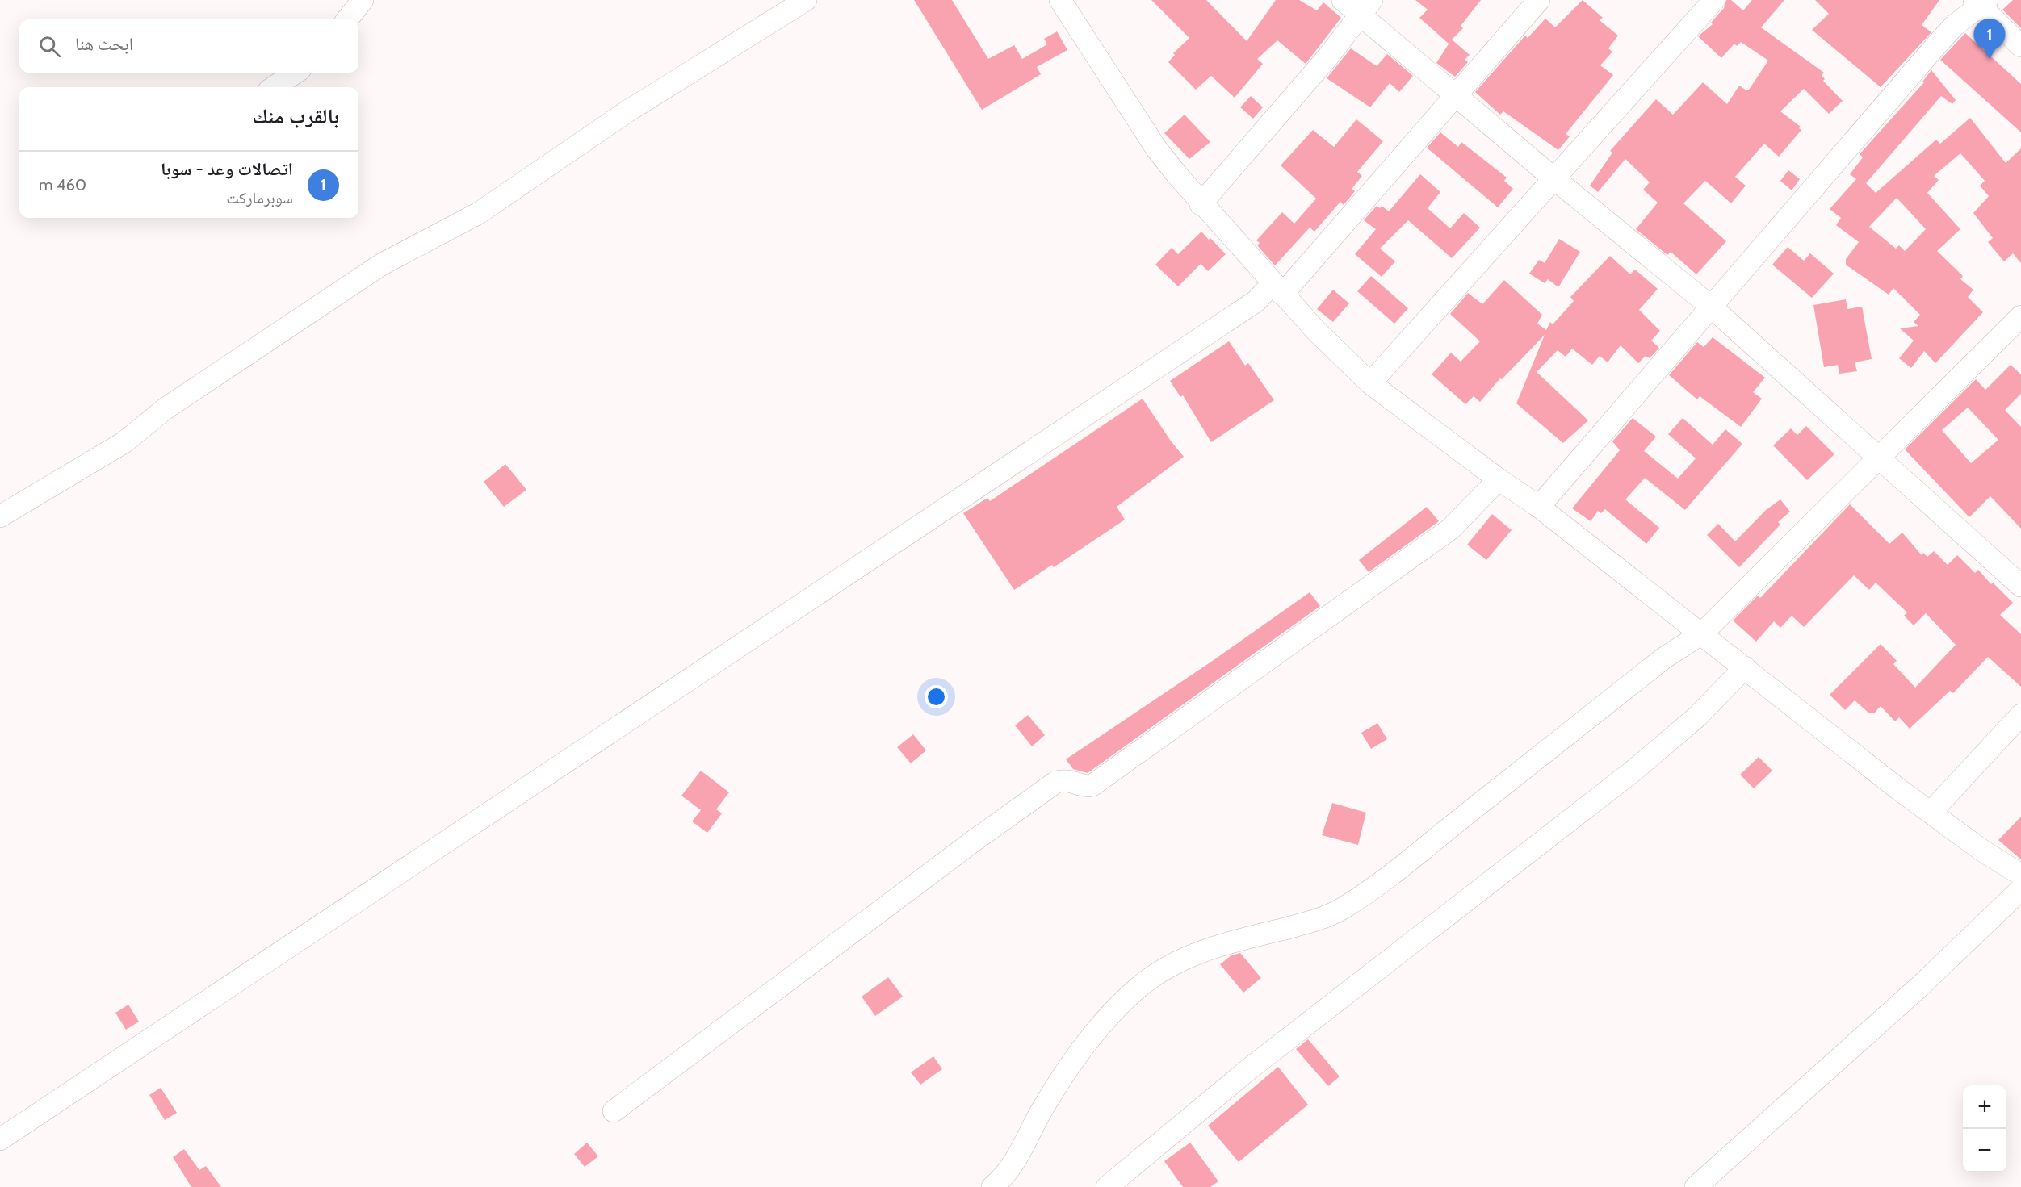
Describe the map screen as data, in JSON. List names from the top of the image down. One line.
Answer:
{"page":{"pins":"1","search":"ابحث هنا","heading":"بالقرب منك","list":[{"mark":"1","name":"اتصالات وعد - سوبا","note":"سوبرماركت","value":"460 m"}],"map_buttons":["+","−"]}}
